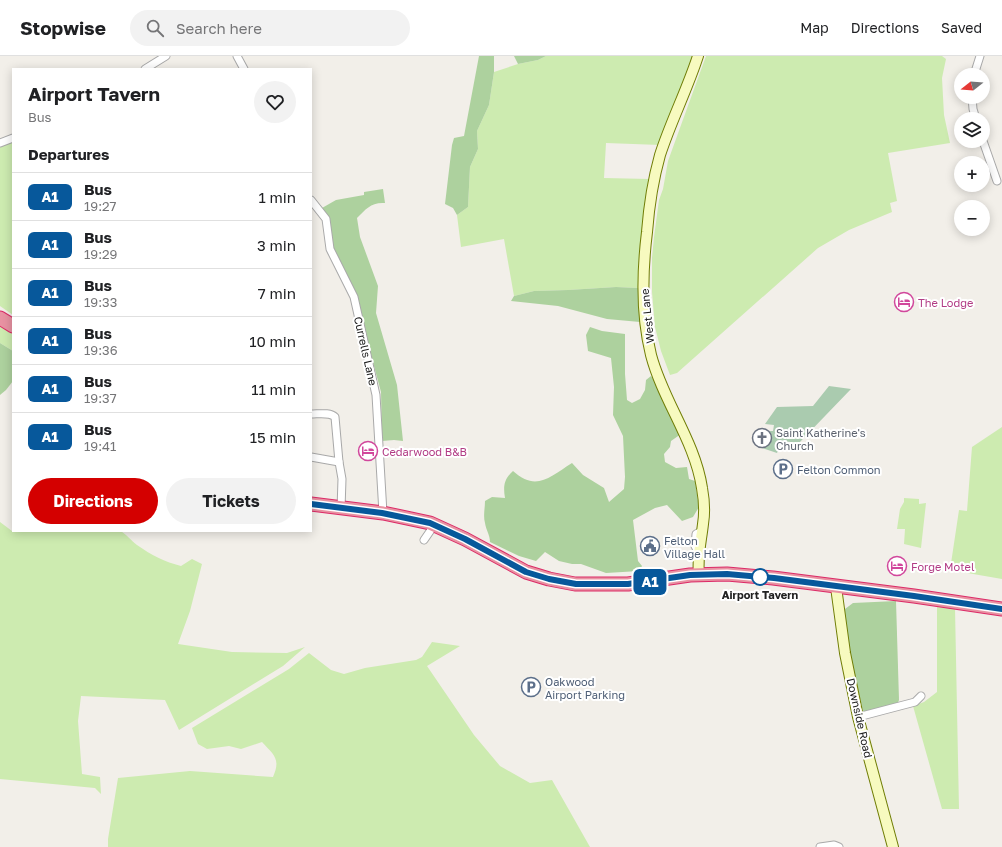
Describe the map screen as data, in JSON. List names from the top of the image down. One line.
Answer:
{"streets":{"street":["West Lane","Currells Lane","Downside Road"]},"places":{"hotel":["The Lodge","Cedarwood B&B","Forge Motel"],"church":["Saint Katherine's Church"],"parking":["Felton Common","Oakwood Airport Parking"],"public building":["Felton Village Hall"],"other":["Airport Tavern"]},"lines":["bus line A1"],"north":"left","page":{"header":"Stopwise","search":"Search here","nav":["Map","Directions","Saved"],"on_map":"A1","map_buttons":["+","−"],"heading":[["Airport Tavern","Bus"],"Departures"],"list":[{"mark":"A1","name":"Bus","note":"19:27","value":"1 min"},{"mark":"A1","name":"Bus","note":"19:29","value":"3 min"},{"mark":"A1","name":"Bus","note":"19:33","value":"7 min"},{"mark":"A1","name":"Bus","note":"19:36","value":"10 min"},{"mark":"A1","name":"Bus","note":"19:37","value":"11 min"},{"mark":"A1","name":"Bus","note":"19:41","value":"15 min"}],"buttons":["Directions","Tickets"]}}
